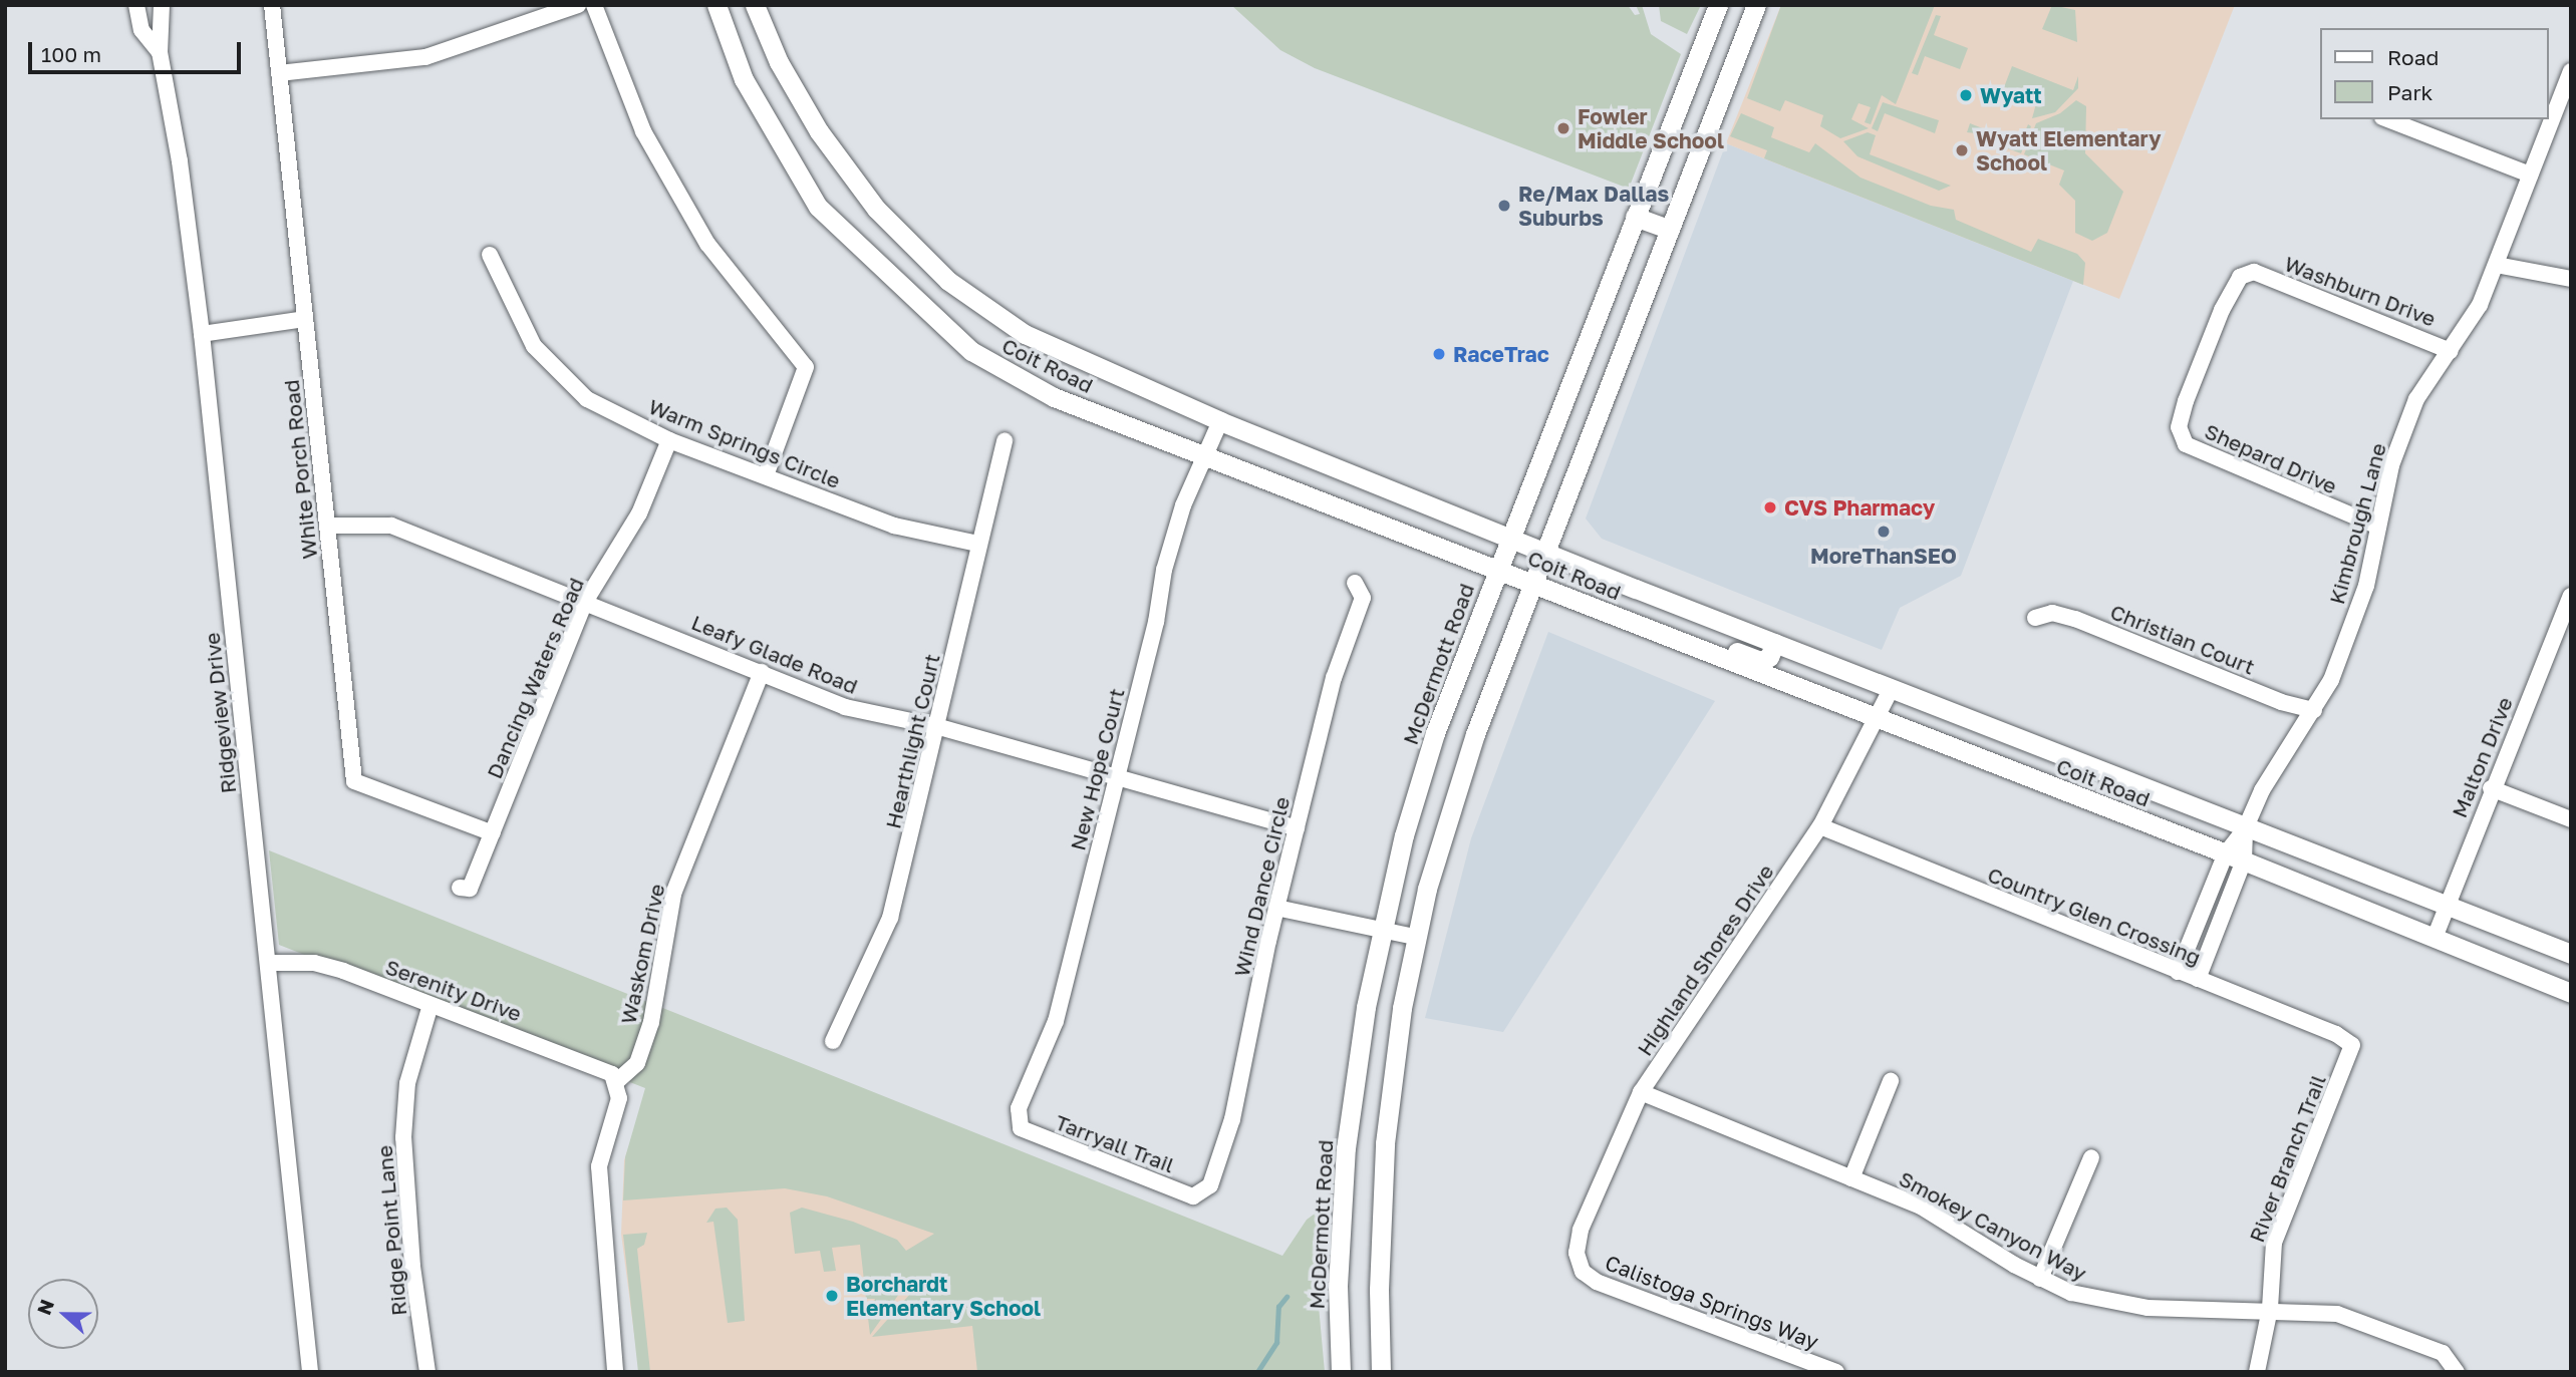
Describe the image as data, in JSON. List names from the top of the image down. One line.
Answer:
{"streets":{"main road":["Coit Road","McDermott Road"],"street":["Washburn Drive","Warm Springs Circle","Shepard Drive","White Porch Road","Kimbrough Lane","Christian Court","Leafy Glade Road","Dancing Waters Road","Ridgeview Drive","Hearthlight Court","Malton Drive","New Hope Court","Wind Dance Circle","Country Glen Crossing","Waskom Drive","Highland Shores Drive","Serenity Drive","Tarryall Trail","River Branch Trail","Smokey Canyon Way","Ridge Point Lane","Calistoga Springs Way"]},"crossings":[["Washburn Drive","Shepard Drive"],["Washburn Drive","Kimbrough Lane"],["Coit Road","Kimbrough Lane"],["Coit Road","McDermott Road"],["Coit Road","Malton Drive"],["Coit Road","New Hope Court"],["Coit Road","Highland Shores Drive"],["Warm Springs Circle","Dancing Waters Road"],["Warm Springs Circle","Hearthlight Court"],["Shepard Drive","Kimbrough Lane"],["White Porch Road","Leafy Glade Road"],["White Porch Road","Dancing Waters Road"],["Kimbrough Lane","Christian Court"],["Leafy Glade Road","Dancing Waters Road"],["Leafy Glade Road","Hearthlight Court"],["Leafy Glade Road","New Hope Court"],["Leafy Glade Road","Wind Dance Circle"],["Leafy Glade Road","Waskom Drive"],["Ridgeview Drive","Serenity Drive"],["New Hope Court","Tarryall Trail"],["Wind Dance Circle","Tarryall Trail"],["Country Glen Crossing","Highland Shores Drive"],["Country Glen Crossing","River Branch Trail"],["Waskom Drive","Serenity Drive"],["Highland Shores Drive","Smokey Canyon Way"],["Highland Shores Drive","Calistoga Springs Way"],["Serenity Drive","Ridge Point Lane"],["River Branch Trail","Smokey Canyon Way"]],"places":["Wyatt","Fowler Middle School","Wyatt Elementary School","Re/Max Dallas Suburbs","RaceTrac","CVS Pharmacy","MoreThanSEO","Borchardt Elementary School"],"legend":["Road","Park"],"scale_bar":"100 m","north":"left"}
